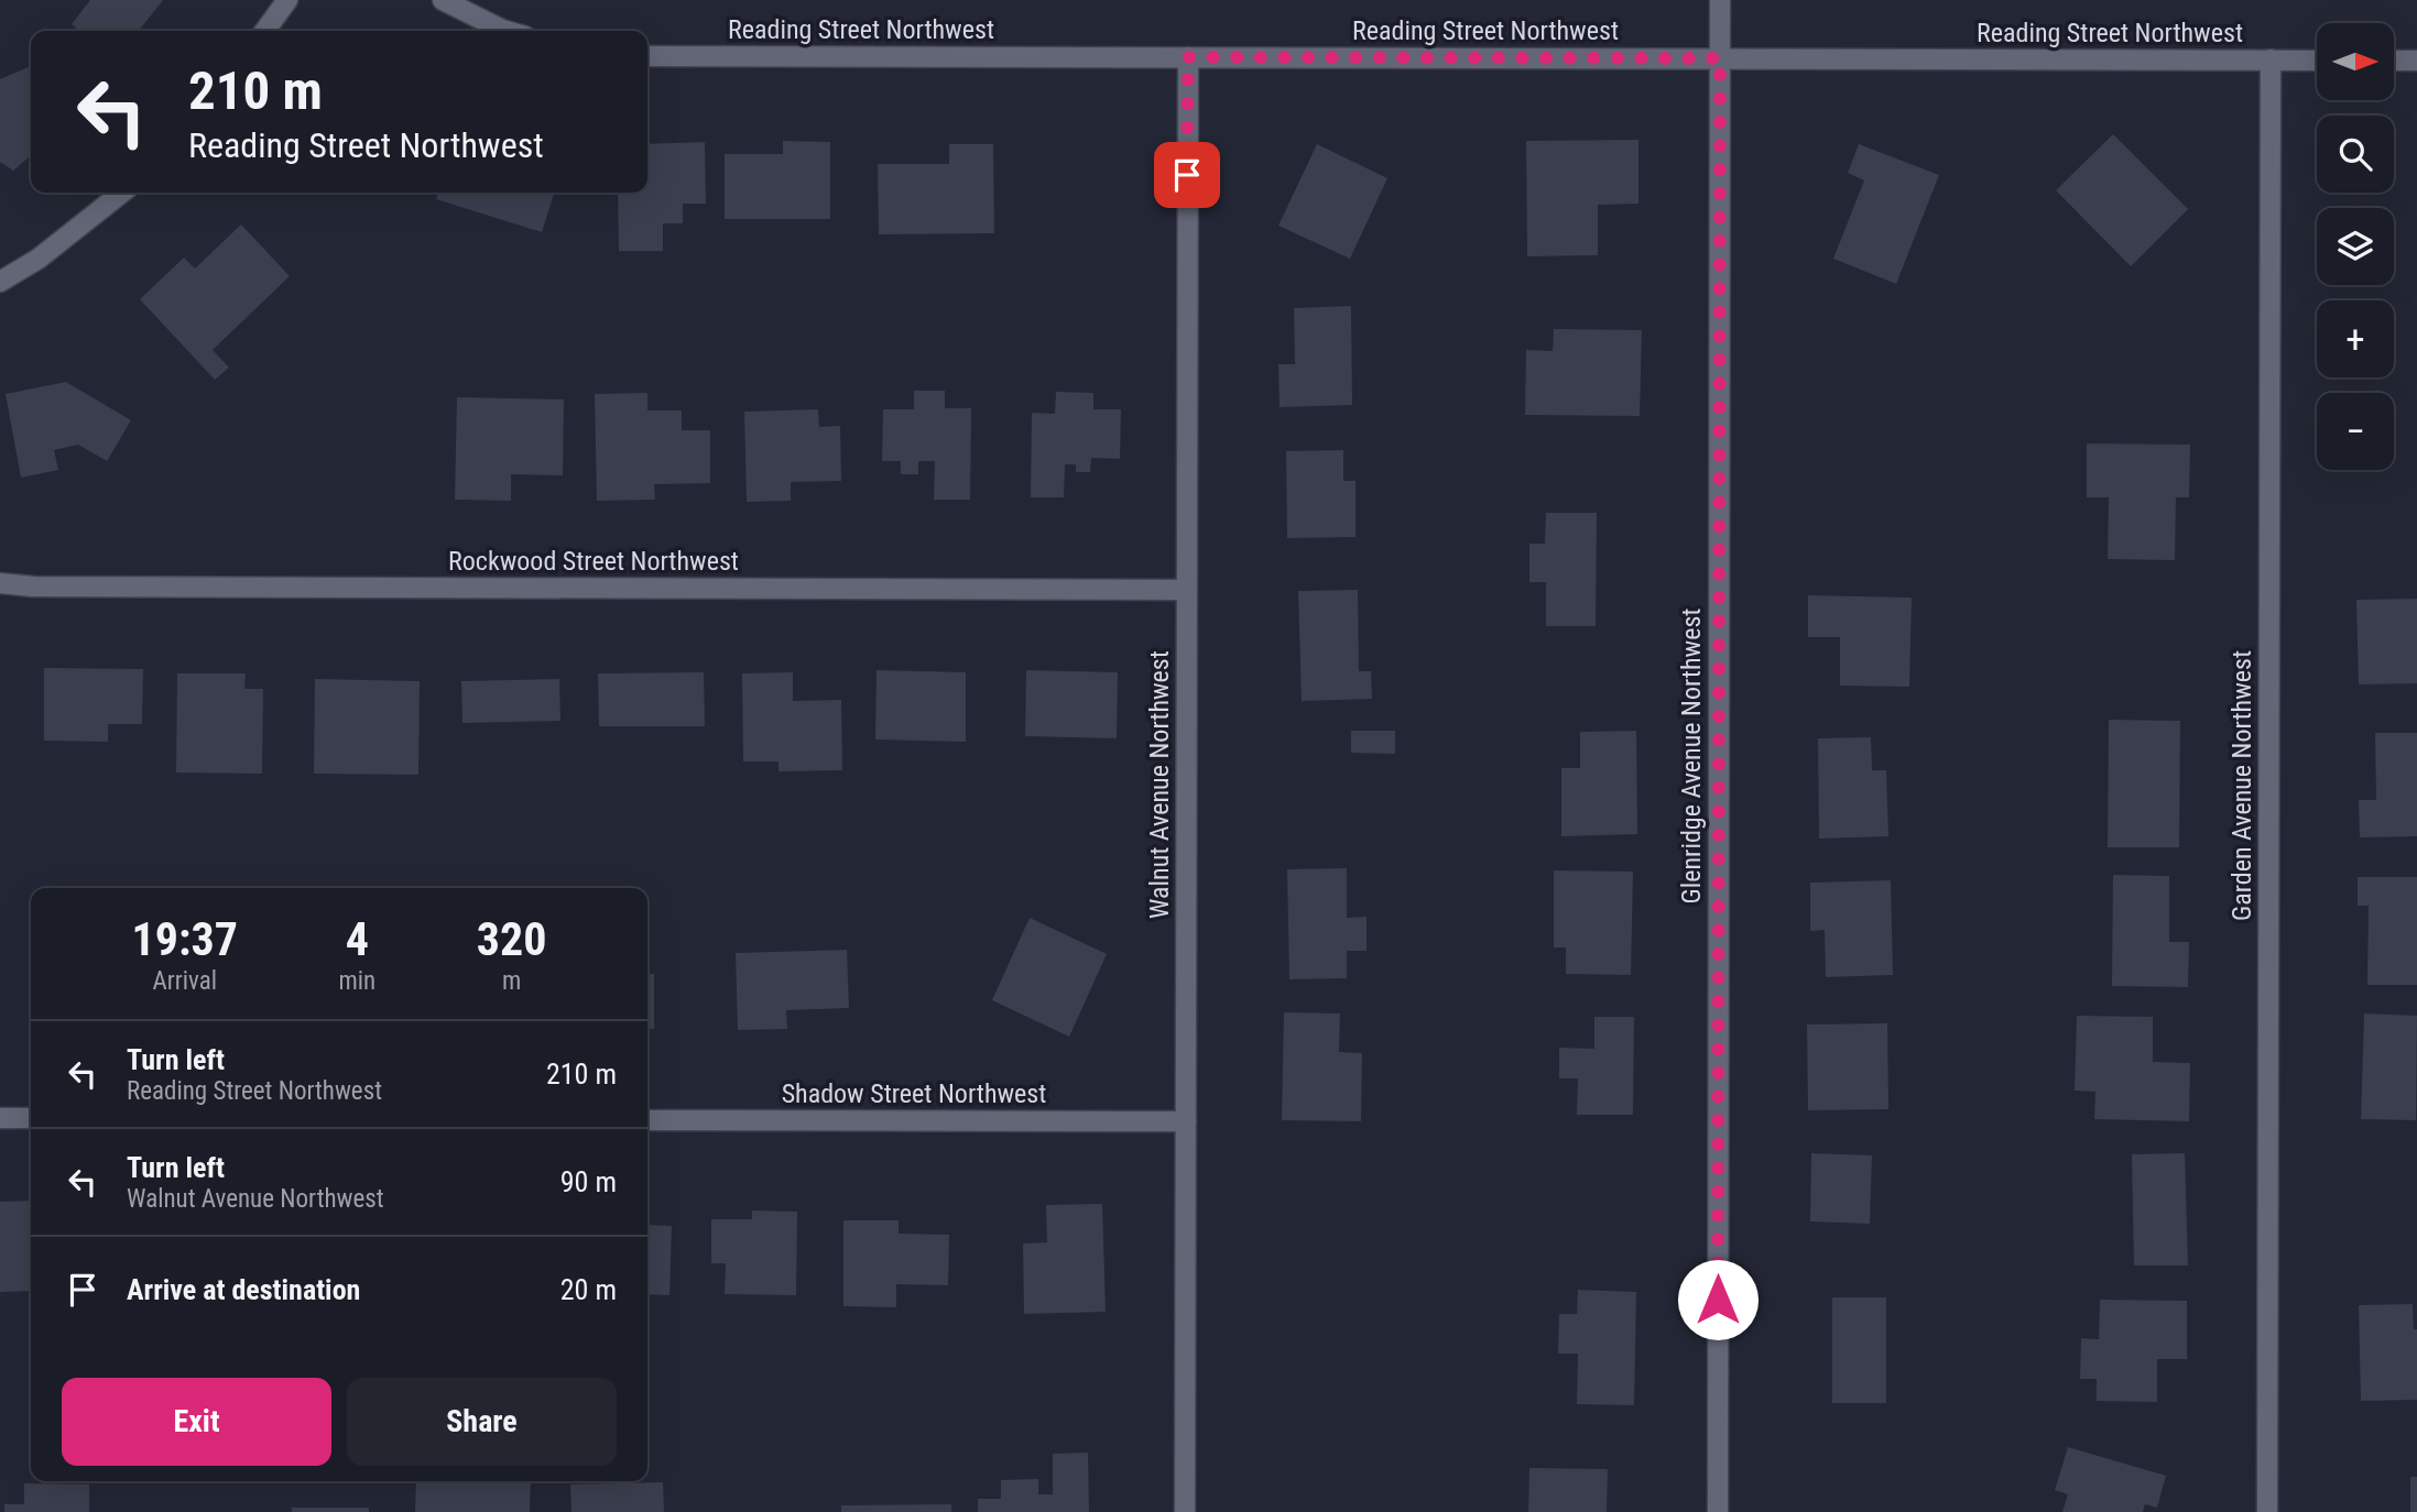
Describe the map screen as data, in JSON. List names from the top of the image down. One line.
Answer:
{"streets":{"street":["Reading Street Northwest","Rockwood Street Northwest","Glenridge Avenue Northwest","Walnut Avenue Northwest","Garden Avenue Northwest","Shadow Street Northwest"]},"crossings":[["Reading Street Northwest","Glenridge Avenue Northwest"],["Reading Street Northwest","Walnut Avenue Northwest"],["Reading Street Northwest","Garden Avenue Northwest"],["Rockwood Street Northwest","Walnut Avenue Northwest"],["Walnut Avenue Northwest","Shadow Street Northwest"]],"north":"right","page":{"map_buttons":["+","−"],"turn":["210 m","Reading Street Northwest"],"eta":["19:37","Arrival","4","min","320","m"],"list":[{"name":"Turn left","note":"Reading Street Northwest","value":"210 m"},{"name":"Turn left","note":"Walnut Avenue Northwest","value":"90 m"},{"name":"Arrive at destination","value":"20 m"}],"buttons":["Exit","Share"]}}
